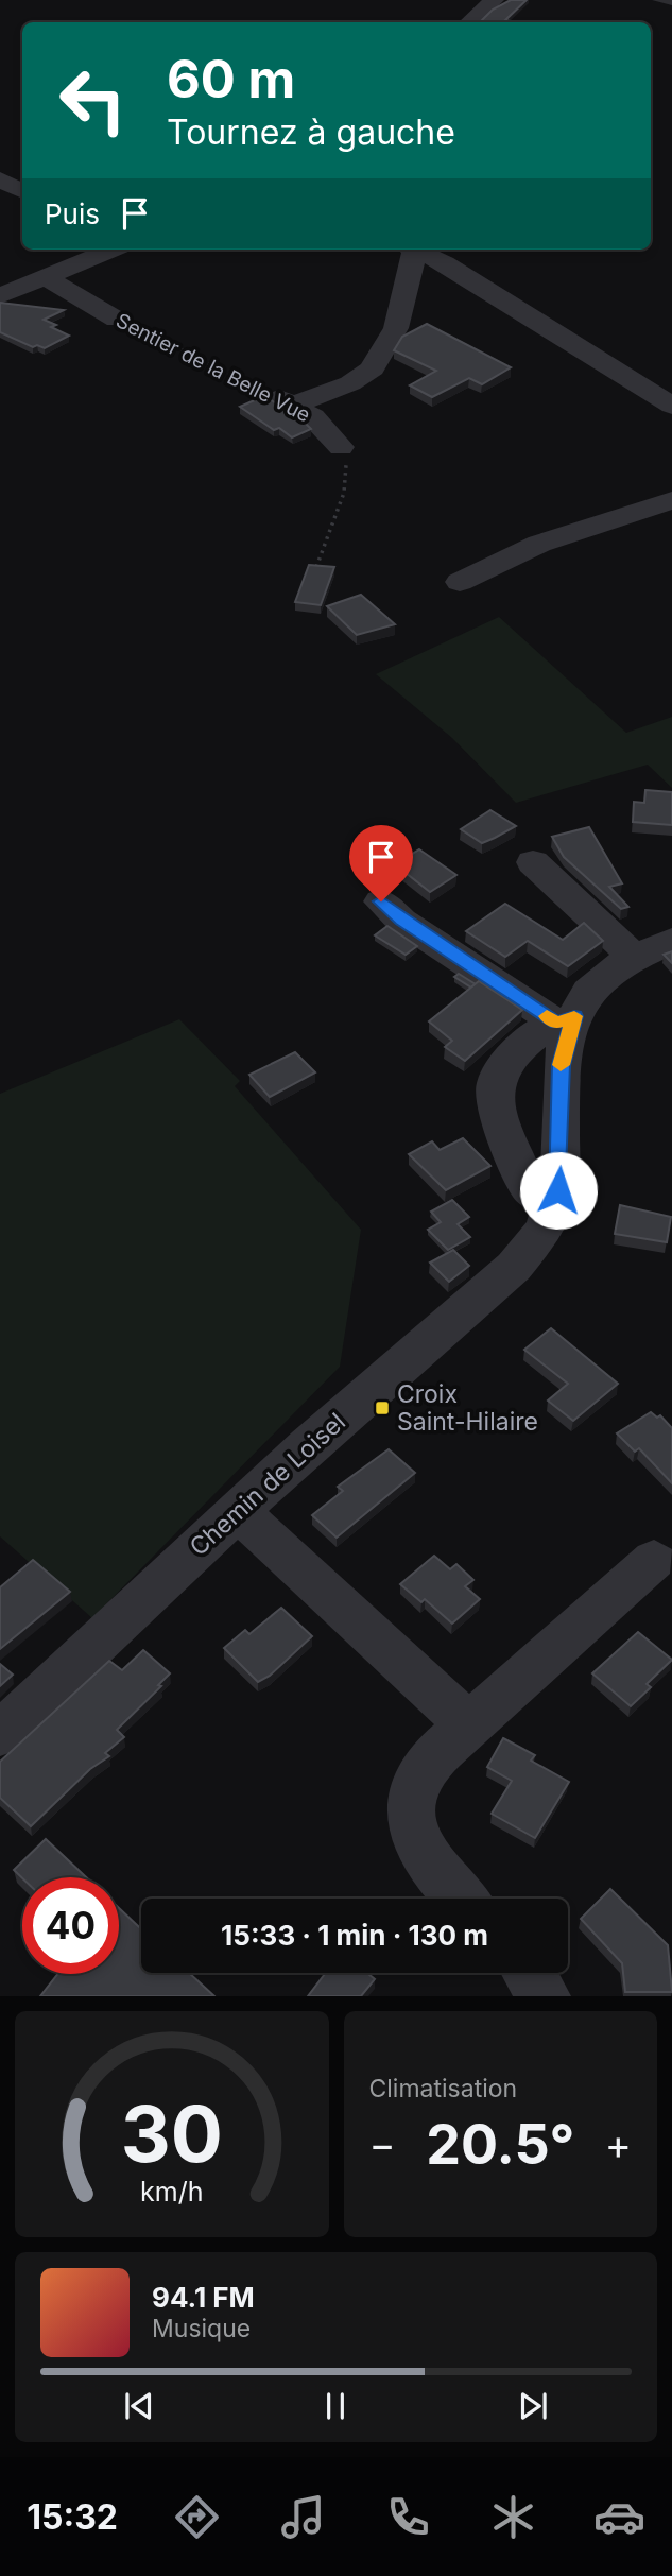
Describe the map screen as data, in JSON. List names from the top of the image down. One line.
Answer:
{"streets":{"street":["Sentier de la Belle Vue","Chemin de Loisel"]},"places":{"transit":["Croix Saint-Hilaire"]},"page":{"turn":["60 m","Tournez à gauche"],"then":"Puis","limit":"40","trip":"15:33 · 1 min · 130 m","tile":"Climatisation","heat":["−","20.5°","+"],"song":["94.1 FM","Musique"],"tabs":"15:32","gauge":["30","km/h"]}}
